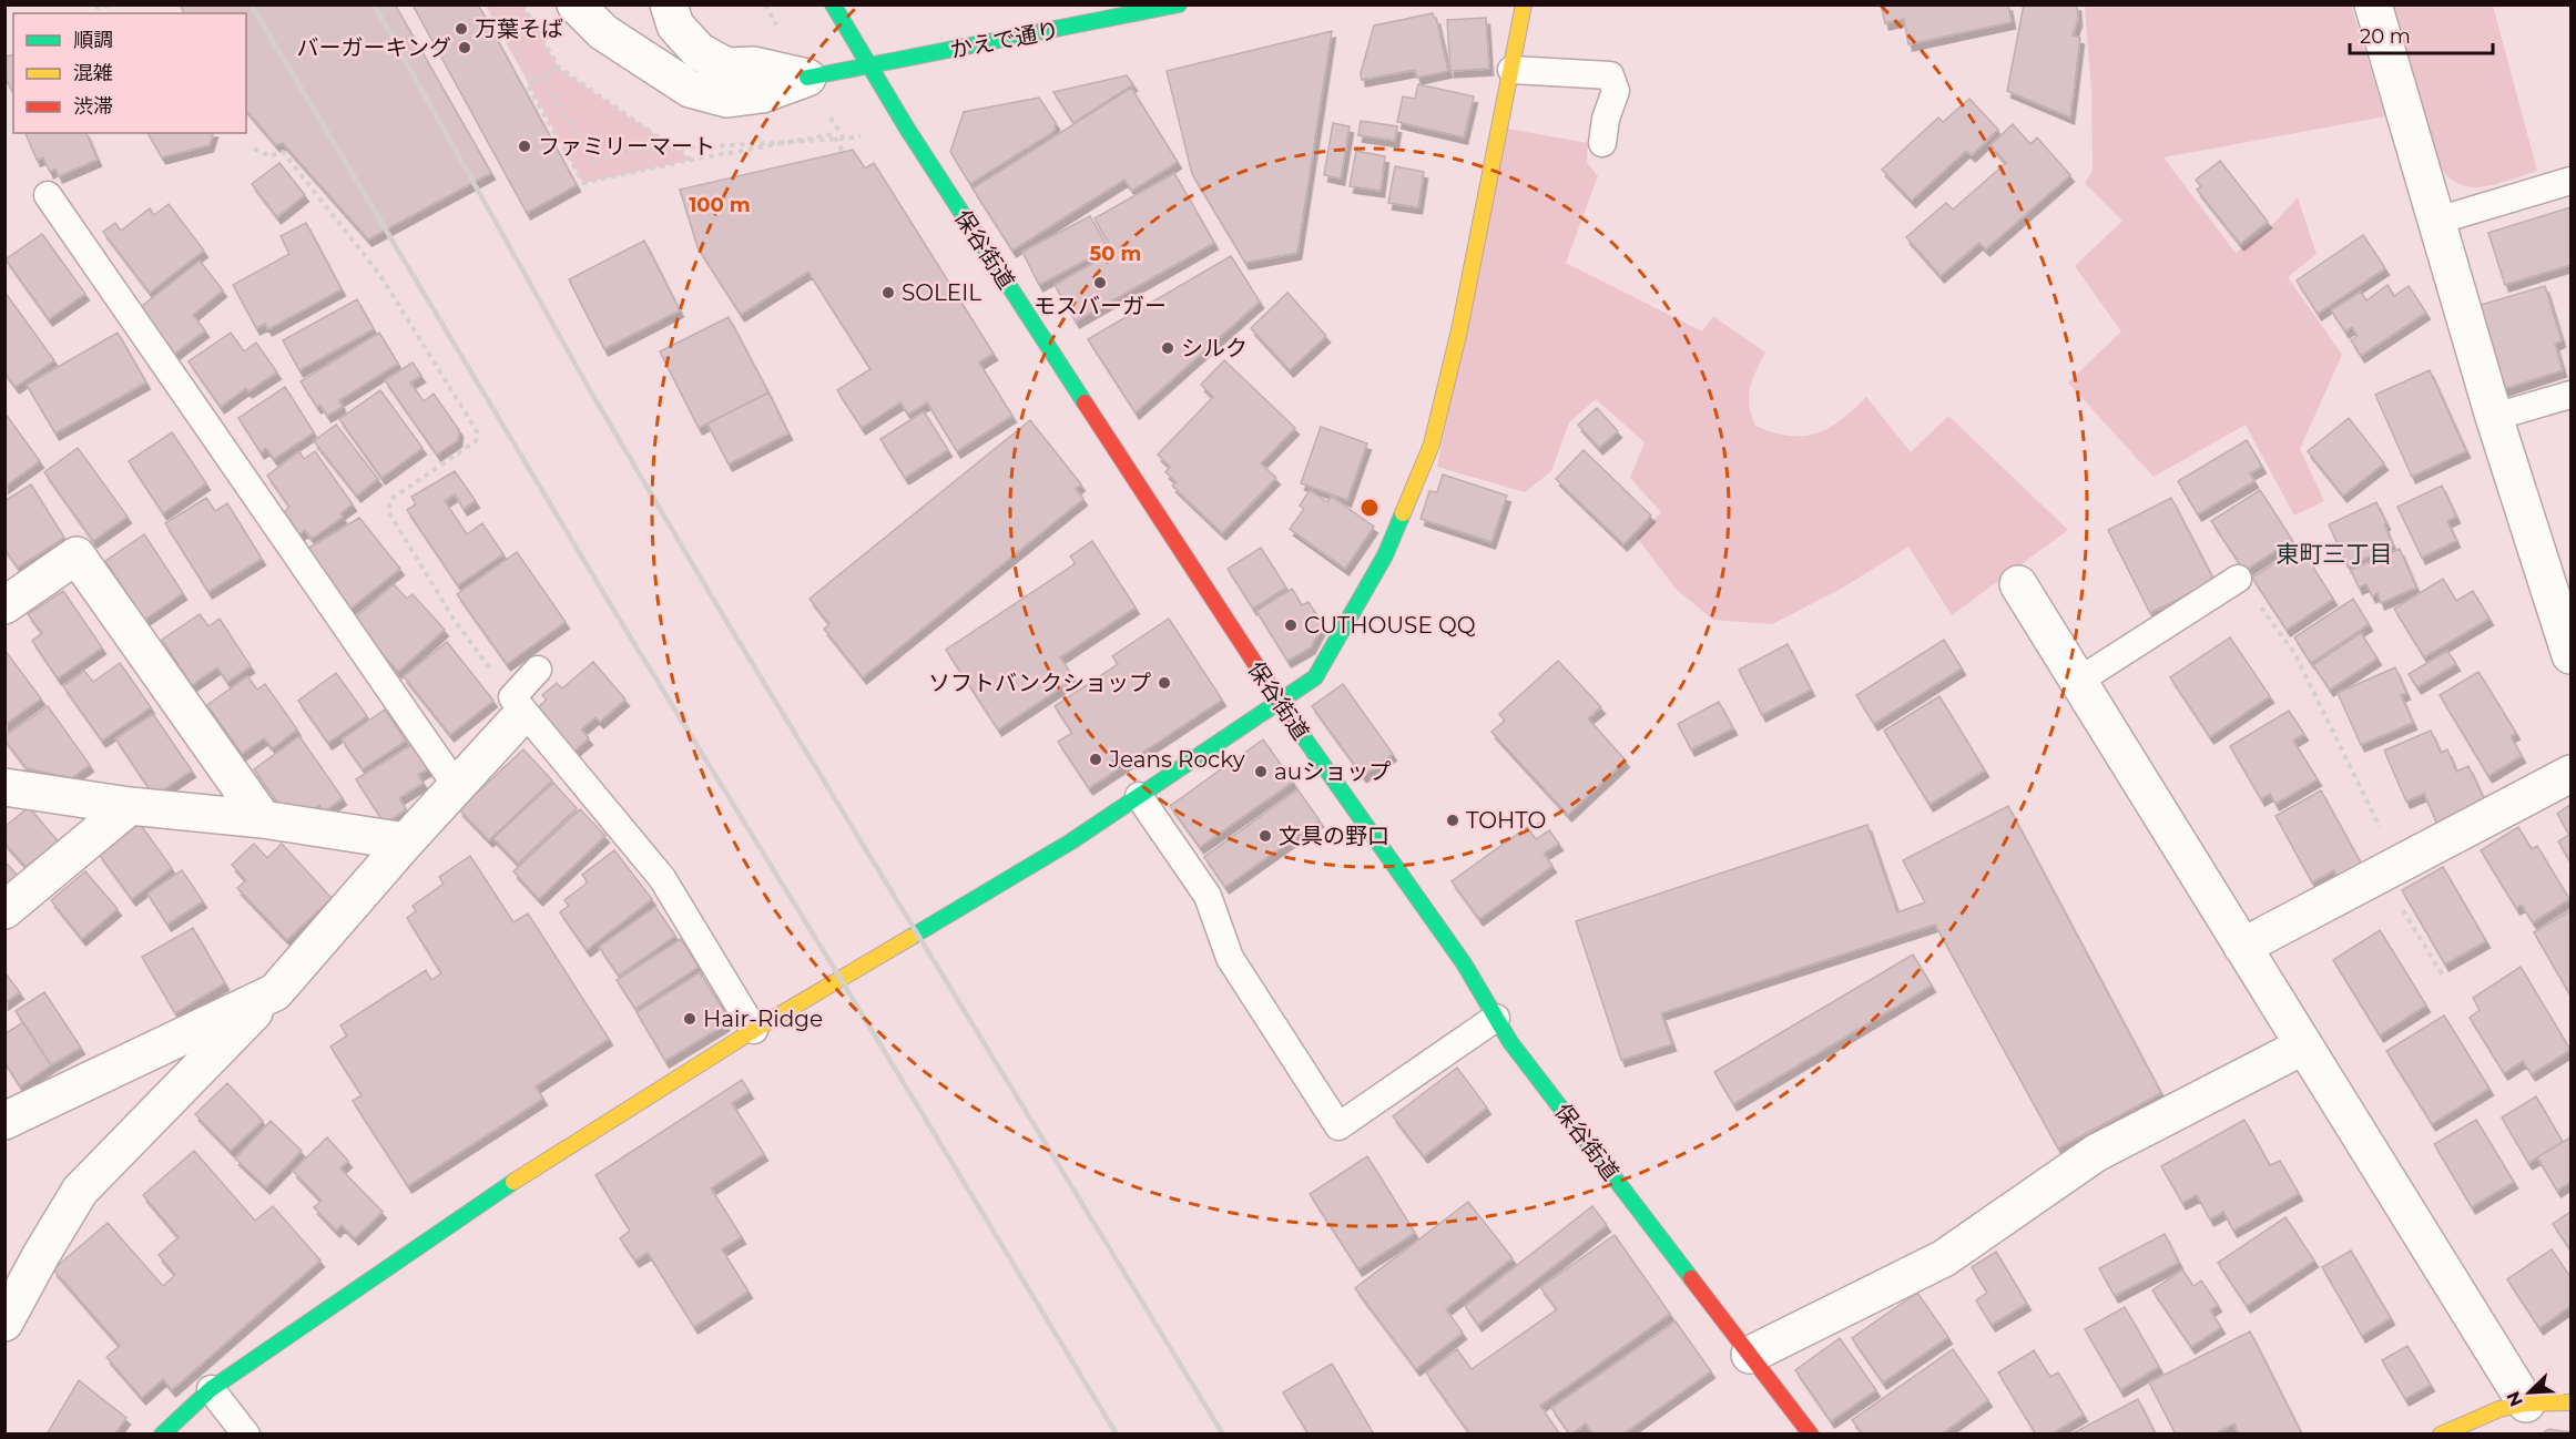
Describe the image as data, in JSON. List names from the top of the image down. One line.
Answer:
{"streets":{"street":["かえで通り","保谷街道"]},"crossings":[["かえで通り","保谷街道"]],"districts":["東町三丁目"],"places":["万葉そば","バーガーキング","ファミリーマート","モスバーガー","SOLEIL","シルク","CUTHOUSE QQ","ソフトバンクショップ","Jeans Rocky","auショップ","TOHTO","文具の野口","Hair-Ridge"],"legend":["順調","混雑","渋滞"],"scale_bar":"20 m","north":"bottom left","rings":["100 m","50 m"]}
